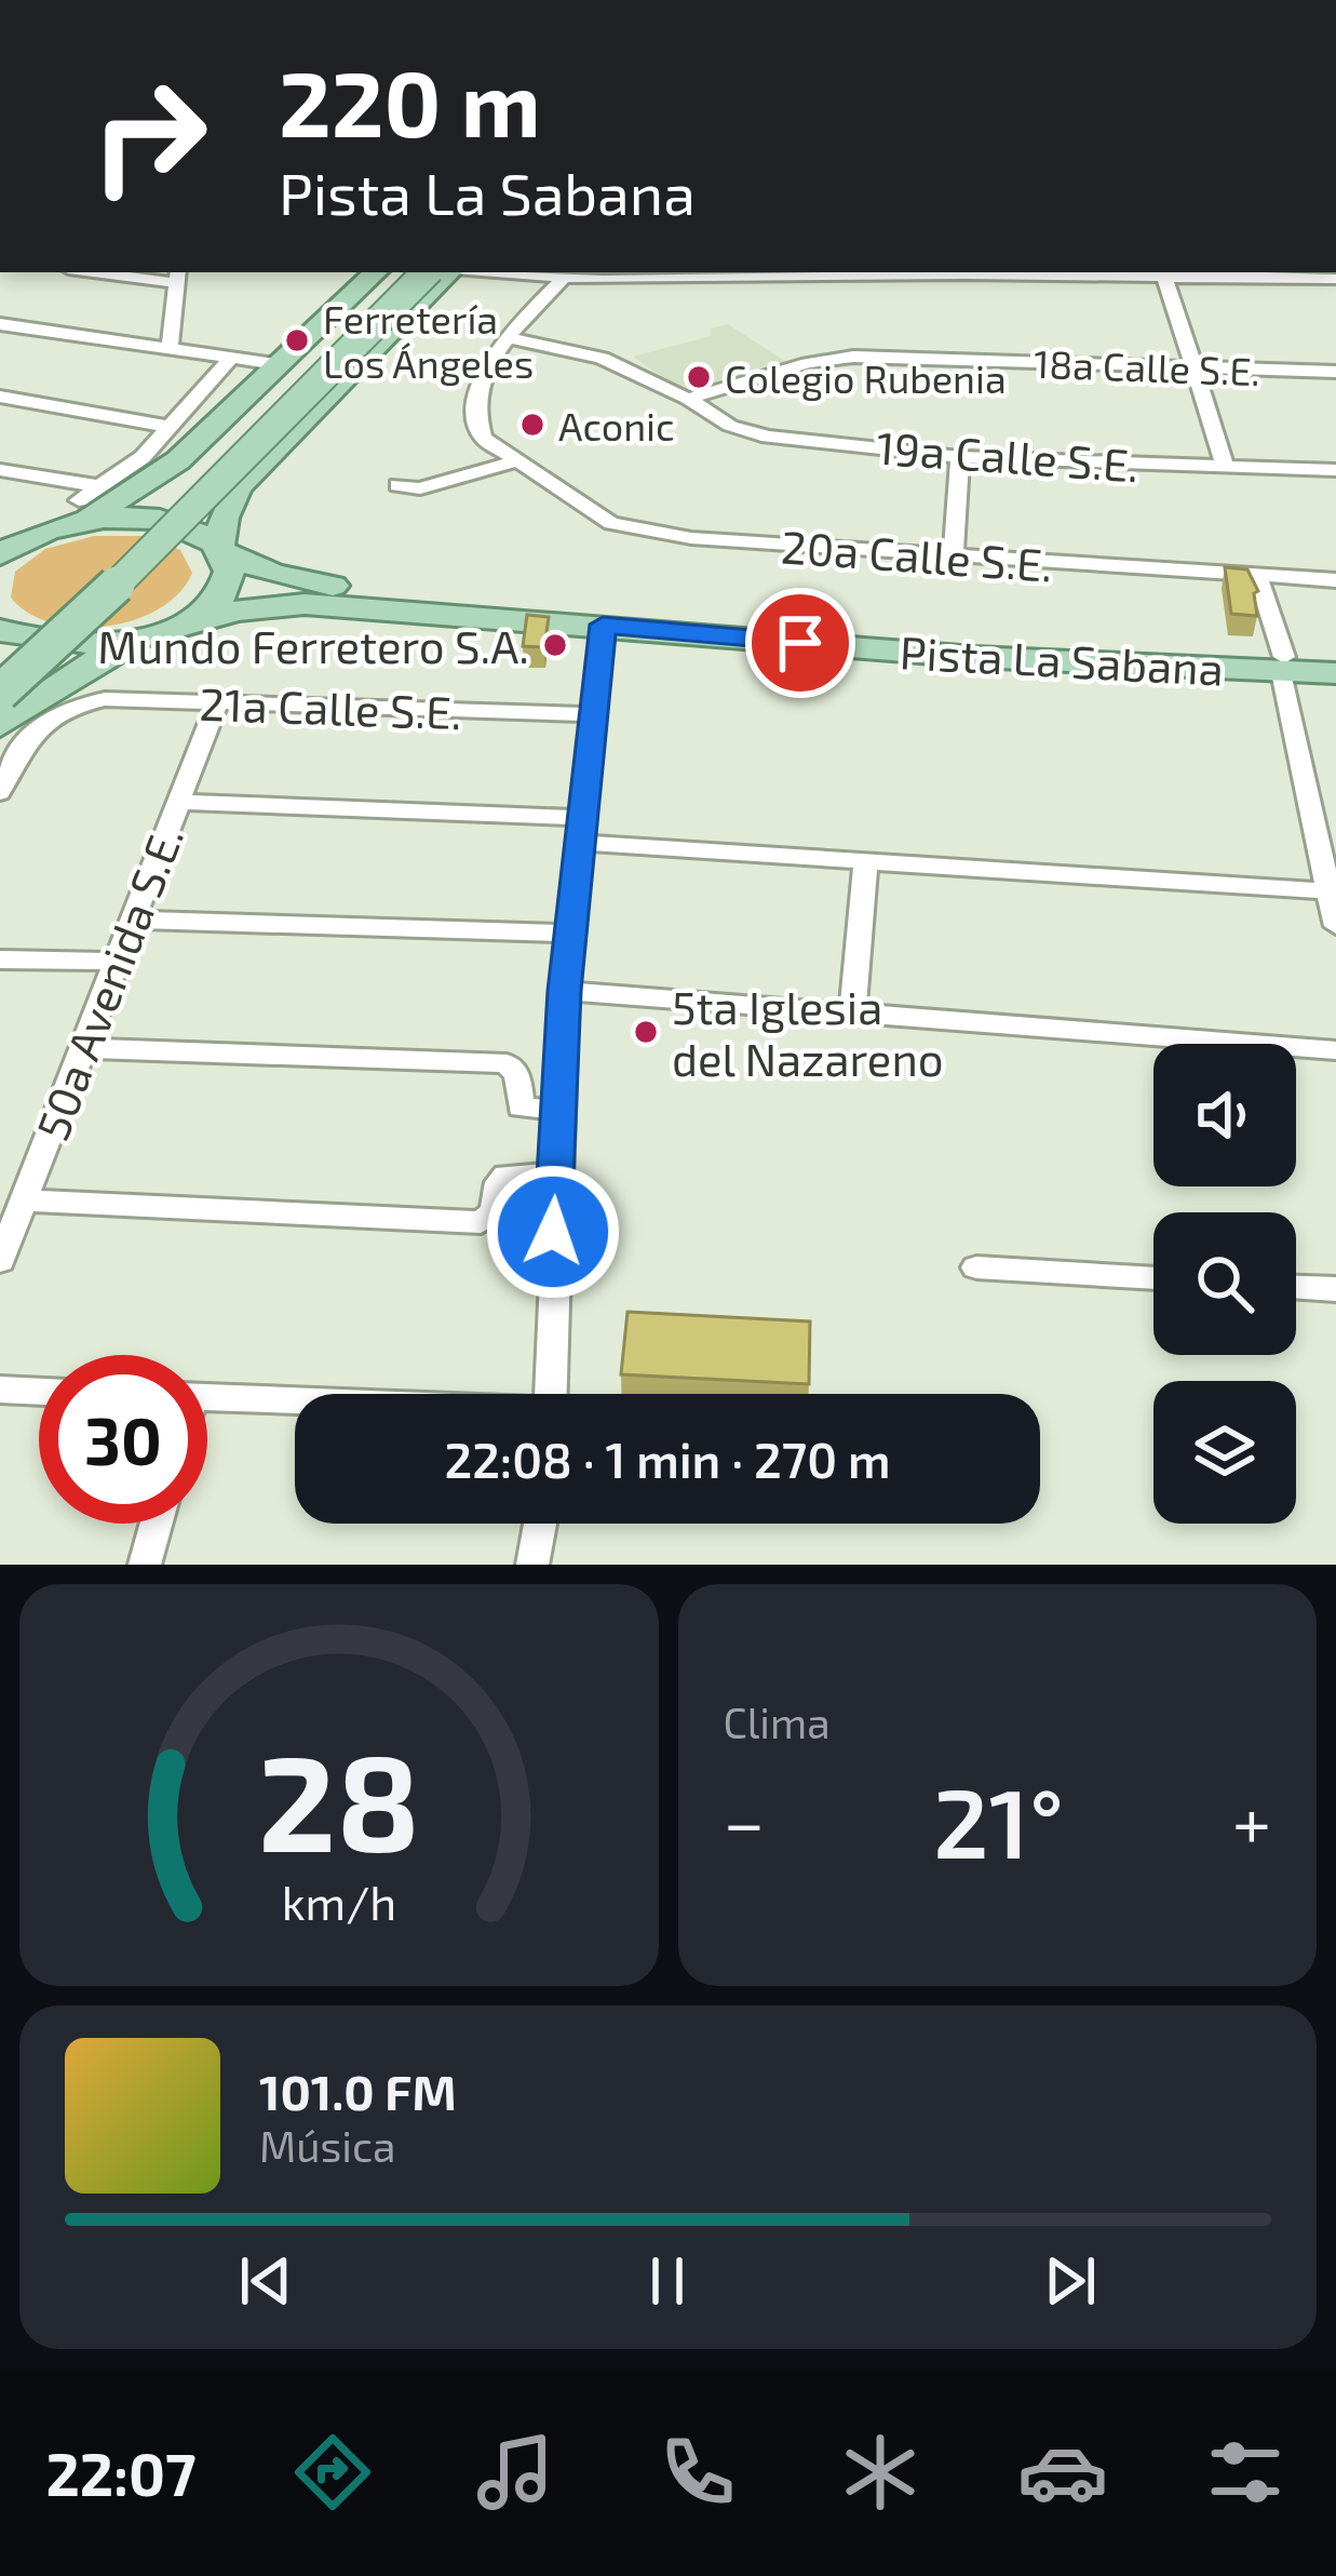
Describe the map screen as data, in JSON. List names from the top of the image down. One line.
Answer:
{"streets":{"main road":["Pista La Sabana"],"street":["18a Calle S.E.","19a Calle S.E.","20a Calle S.E.","21a Calle S.E.","50a Avenida S.E."]},"crossings":[["18a Calle S.E.","19a Calle S.E."],["21a Calle S.E.","50a Avenida S.E."]],"places":["Ferretería Los Ángeles","Colegio Rubenia","Aconic","Mundo Ferretero S.A.","5ta Iglesia del Nazareno"],"page":{"turn":["220 m","Pista La Sabana"],"limit":"30","trip":"22:08 · 1 min · 270 m","tile":"Clima","heat":["−","21°","+"],"song":["101.0 FM","Música"],"tabs":"22:07","gauge":["28","km/h"]}}
